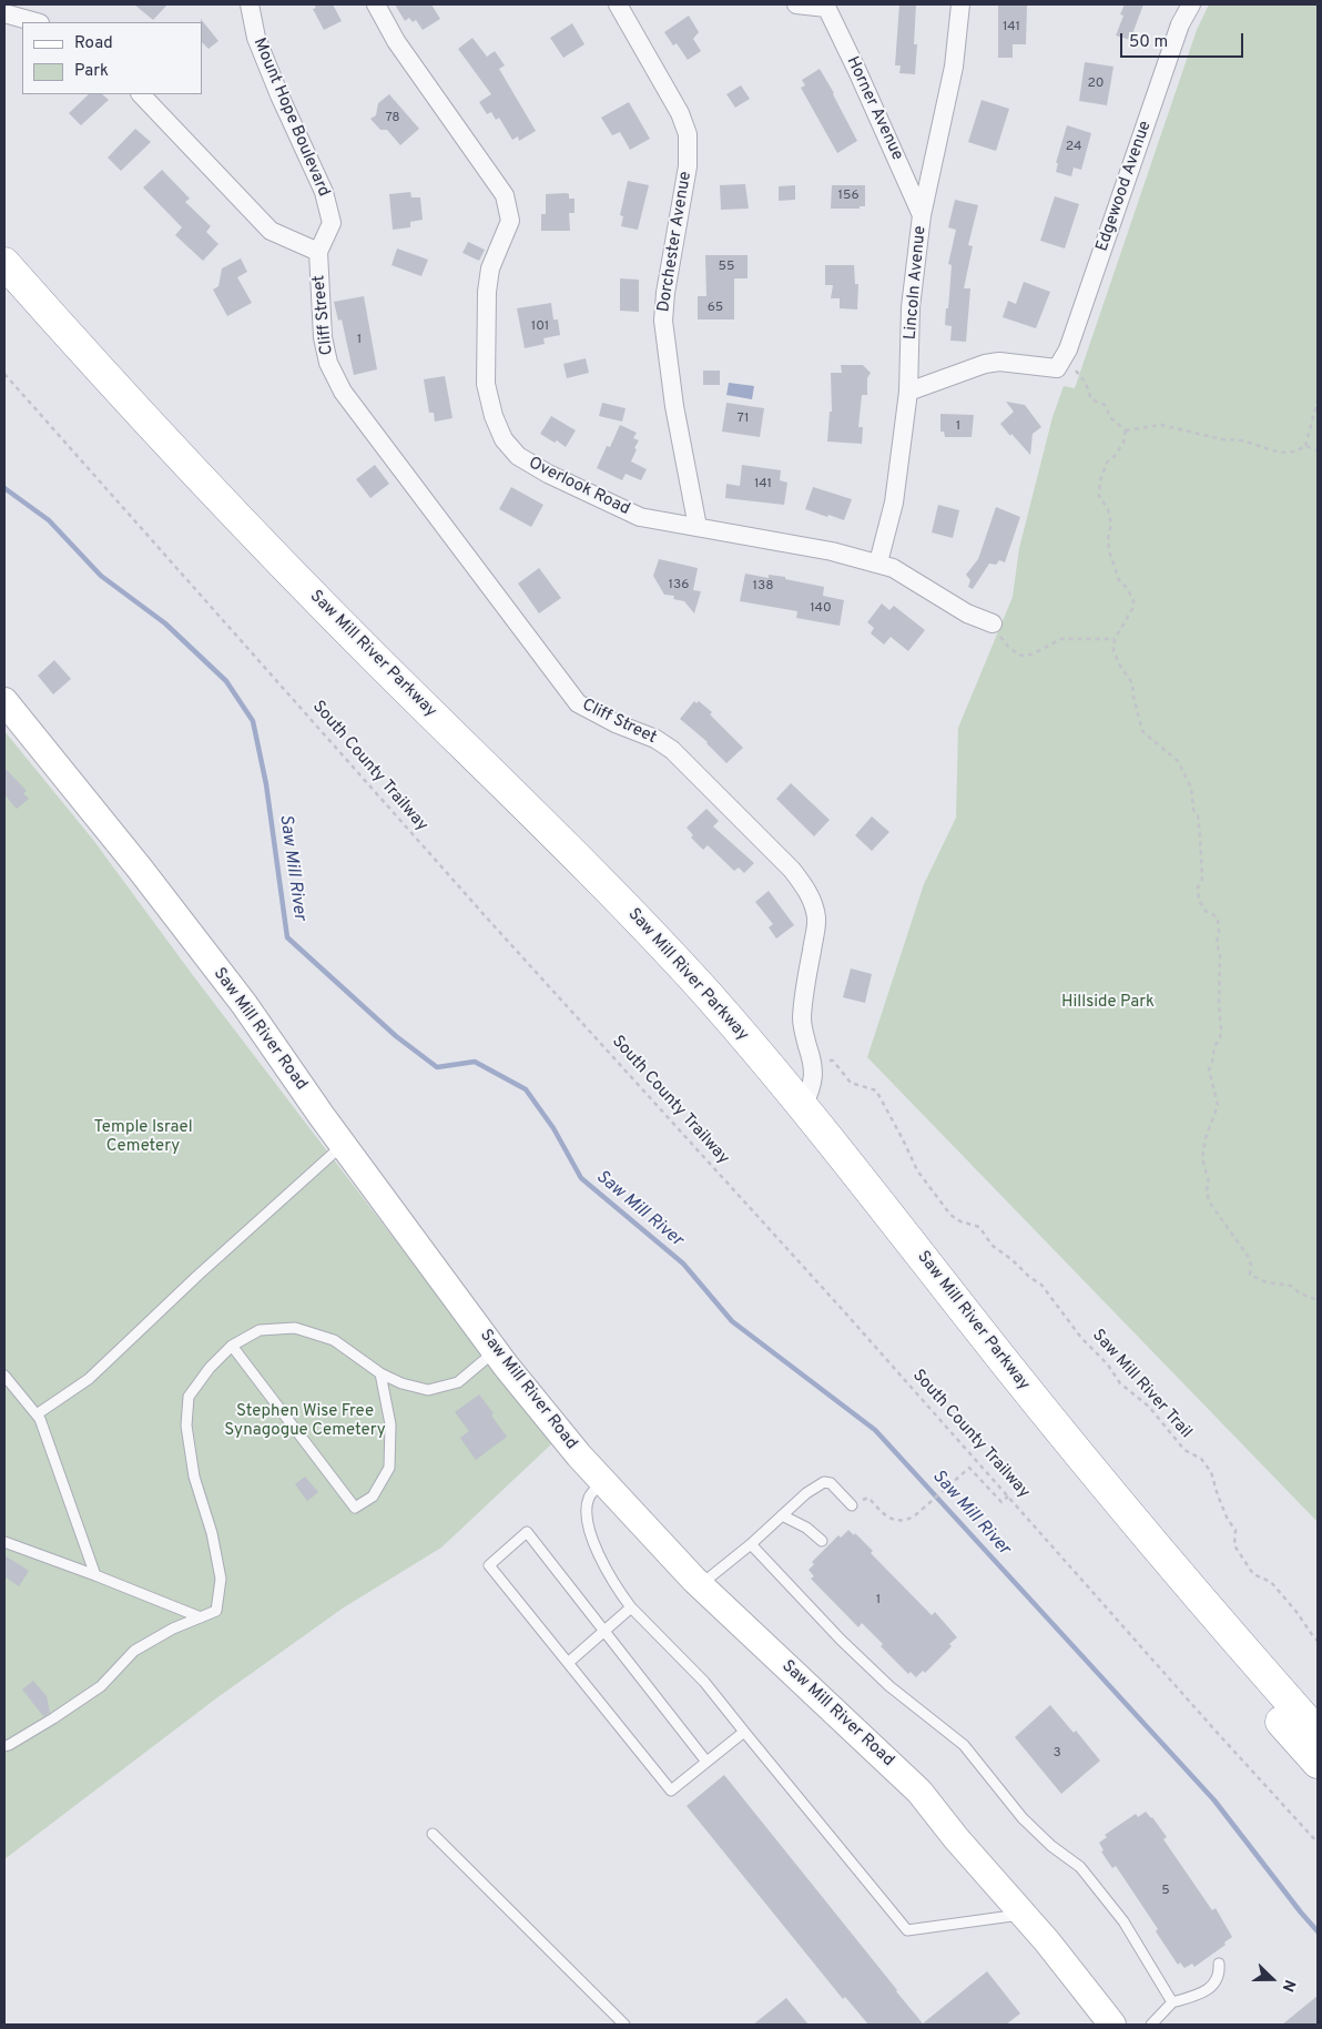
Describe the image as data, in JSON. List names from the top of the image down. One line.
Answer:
{"streets":{"highway":["Saw Mill River Parkway"],"main road":["Saw Mill River Road"],"street":["Horner Avenue","Mount Hope Boulevard","Edgewood Avenue","Dorchester Avenue","Lincoln Avenue","Cliff Street","Overlook Road"],"path":["South County Trailway","Saw Mill River Trail"]},"crossings":[["Horner Avenue","Lincoln Avenue"],["Mount Hope Boulevard","Cliff Street"],["Dorchester Avenue","Overlook Road"],["Lincoln Avenue","Overlook Road"],["Cliff Street","Saw Mill River Parkway"],["Cliff Street","Saw Mill River Trail"]],"water":["Saw Mill River"],"parks":["Hillside Park","Temple Israel Cemetery","Stephen Wise Free Synagogue Cemetery"],"house_numbers":["141","20","78","24","156","55","65","101","1","71","1","141","136","138","140","1","3","5"],"legend":["Road","Park"],"scale_bar":"50 m","north":"right"}
